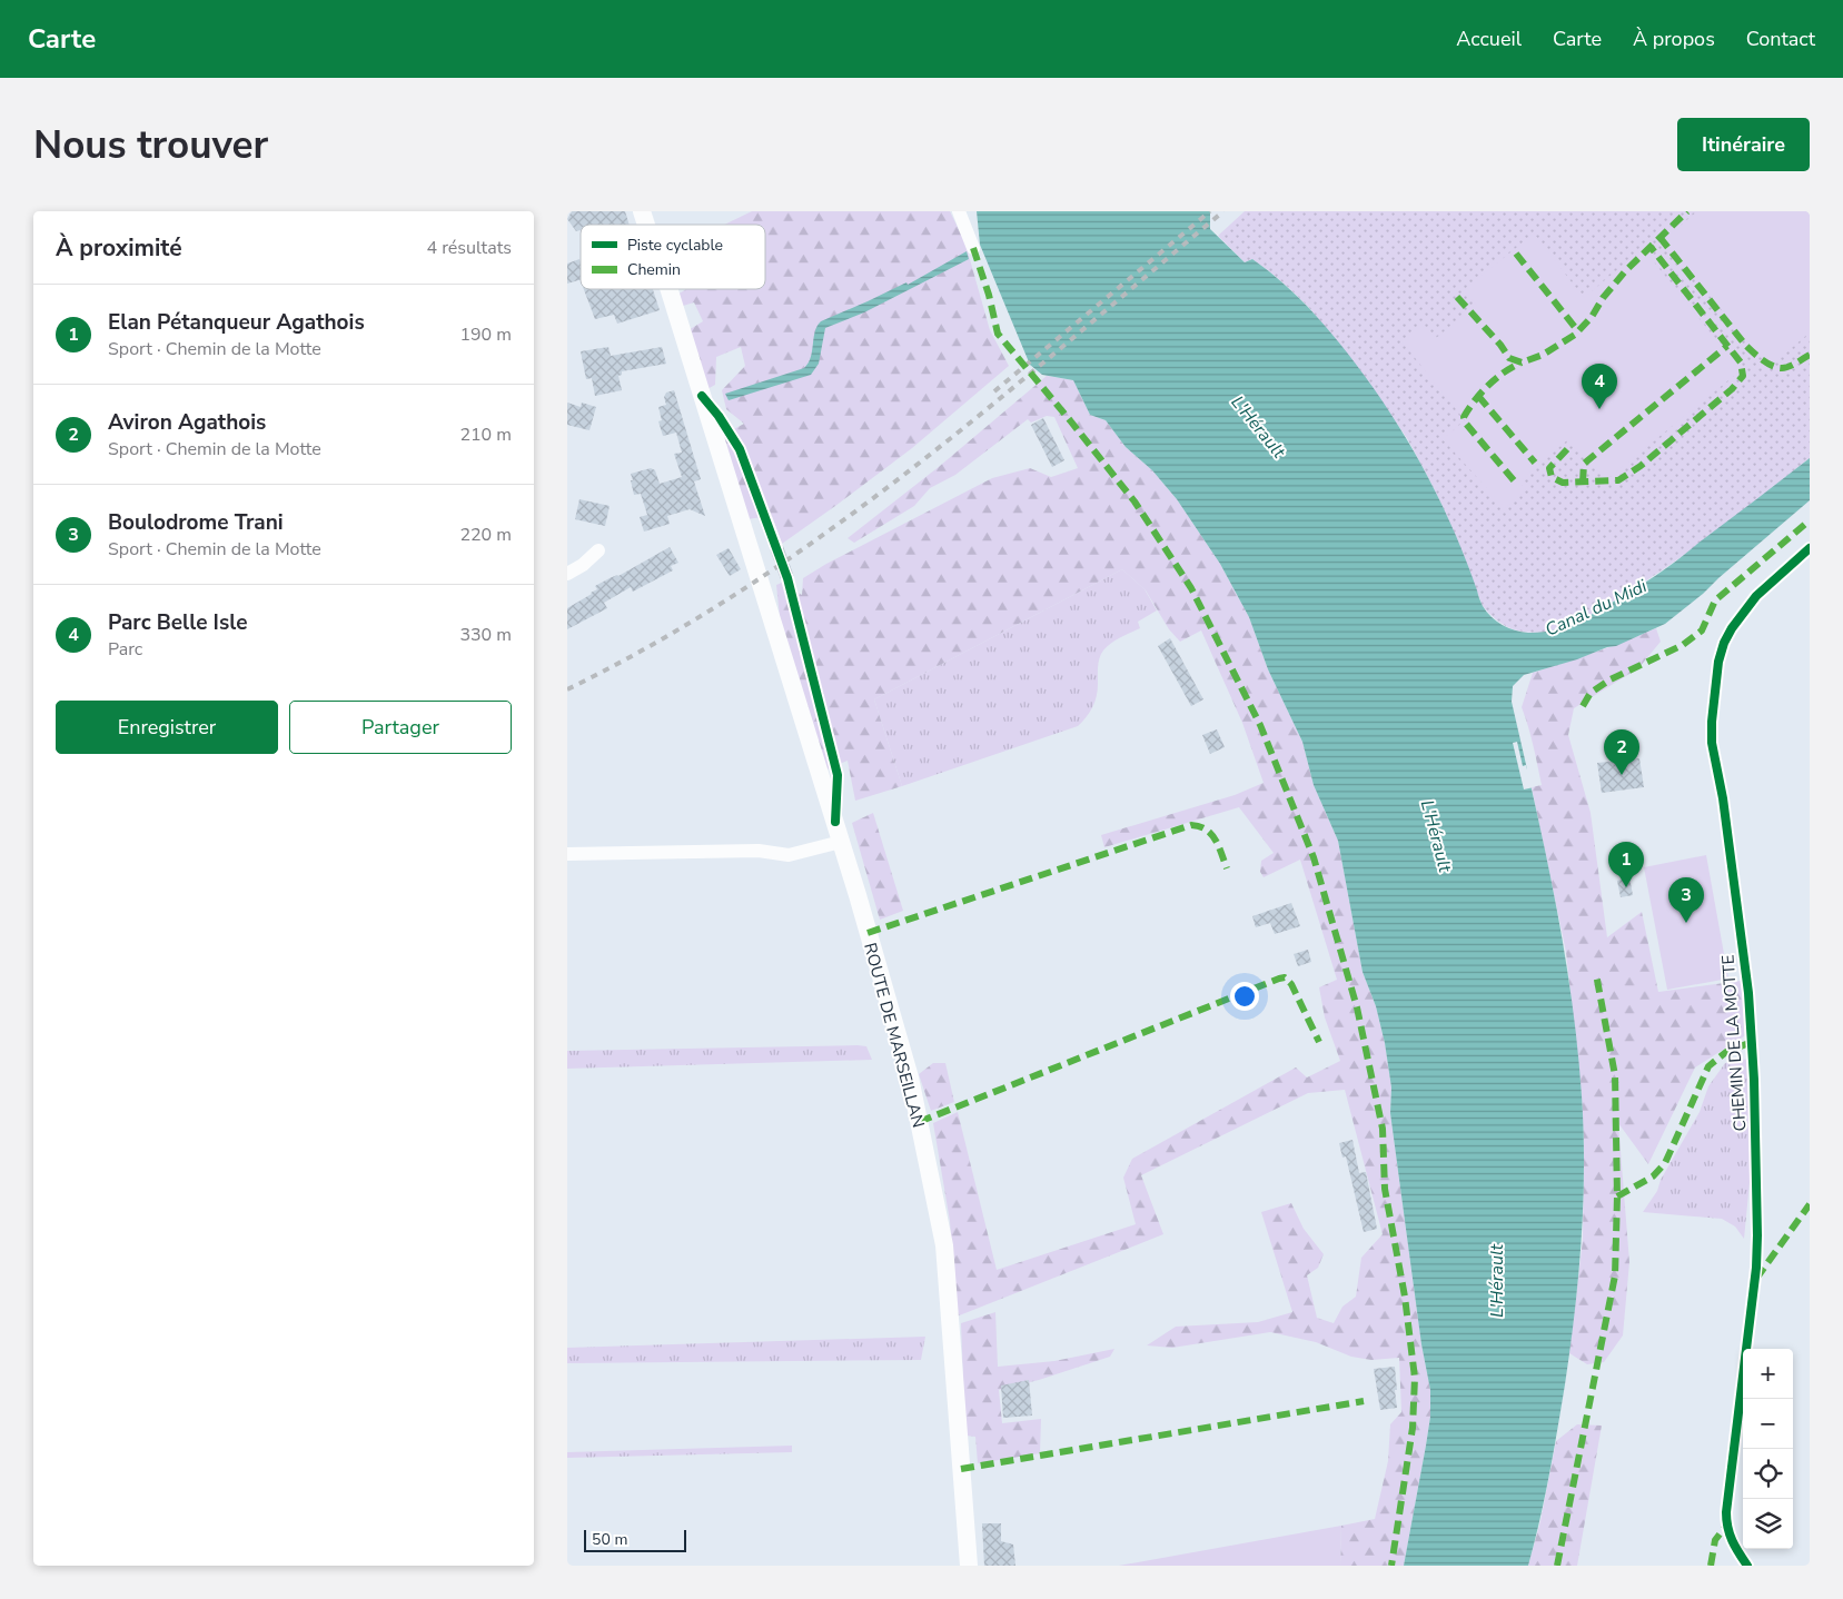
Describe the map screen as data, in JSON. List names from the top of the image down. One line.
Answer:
{"streets":{"main road":["ROUTE DE MARSEILLAN"],"street":["CHEMIN DE LA MOTTE"]},"water":["L'Hérault","Canal du Midi"],"legend":["Piste cyclable","Chemin"],"scale_bar":"50 m","page":{"header":"Carte","nav":["Accueil","Carte","À propos","Contact"],"buttons":["Itinéraire",["Enregistrer","Partager"]],"title":"Nous trouver","heading":["À proximité","4 résultats"],"list":[{"mark":"1","name":"Elan Pétanqueur Agathois","note":"Sport · Chemin de la Motte","value":"190 m"},{"mark":"2","name":"Aviron Agathois","note":"Sport · Chemin de la Motte","value":"210 m"},{"mark":"3","name":"Boulodrome Trani","note":"Sport · Chemin de la Motte","value":"220 m"},{"mark":"4","name":"Parc Belle Isle","note":"Parc","value":"330 m"}],"pins":["4","2","1","3"],"map_buttons":["+","−"],"scale":"50 m"}}
